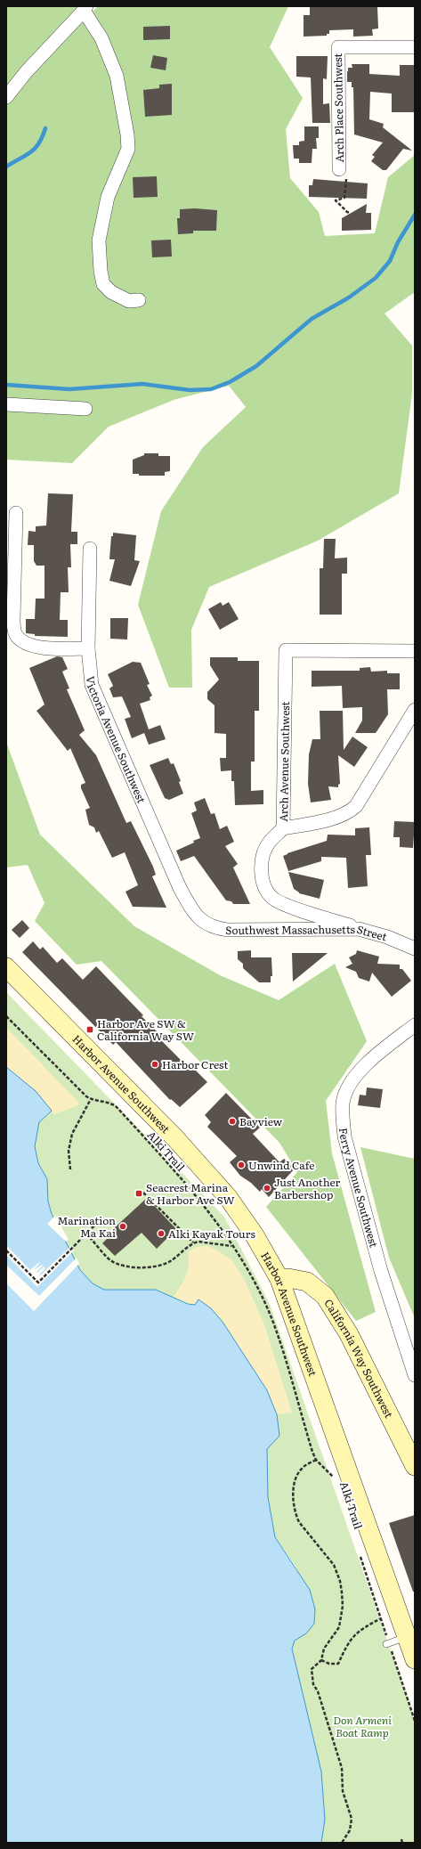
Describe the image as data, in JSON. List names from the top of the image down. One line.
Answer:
{"streets":{"main road":["Harbor Avenue Southwest","California Way Southwest"],"street":["Arch Place Southwest","Victoria Avenue Southwest","Arch Avenue Southwest","Southwest Massachusetts Street","Ferry Avenue Southwest"],"path":["Alki Trail"]},"crossings":[["Victoria Avenue Southwest","Southwest Massachusetts Street"],["Arch Avenue Southwest","Southwest Massachusetts Street"],["Harbor Avenue Southwest","California Way Southwest"]],"parks":["Don Armeni Boat Ramp"],"places":{"transit":["Harbor Ave SW & California Way SW","Seacrest Marina & Harbor Ave SW"],"other":["Harbor Crest","Bayview","Unwind Cafe","Just Another Barbershop","Marination Ma Kai","Alki Kayak Tours"]}}
